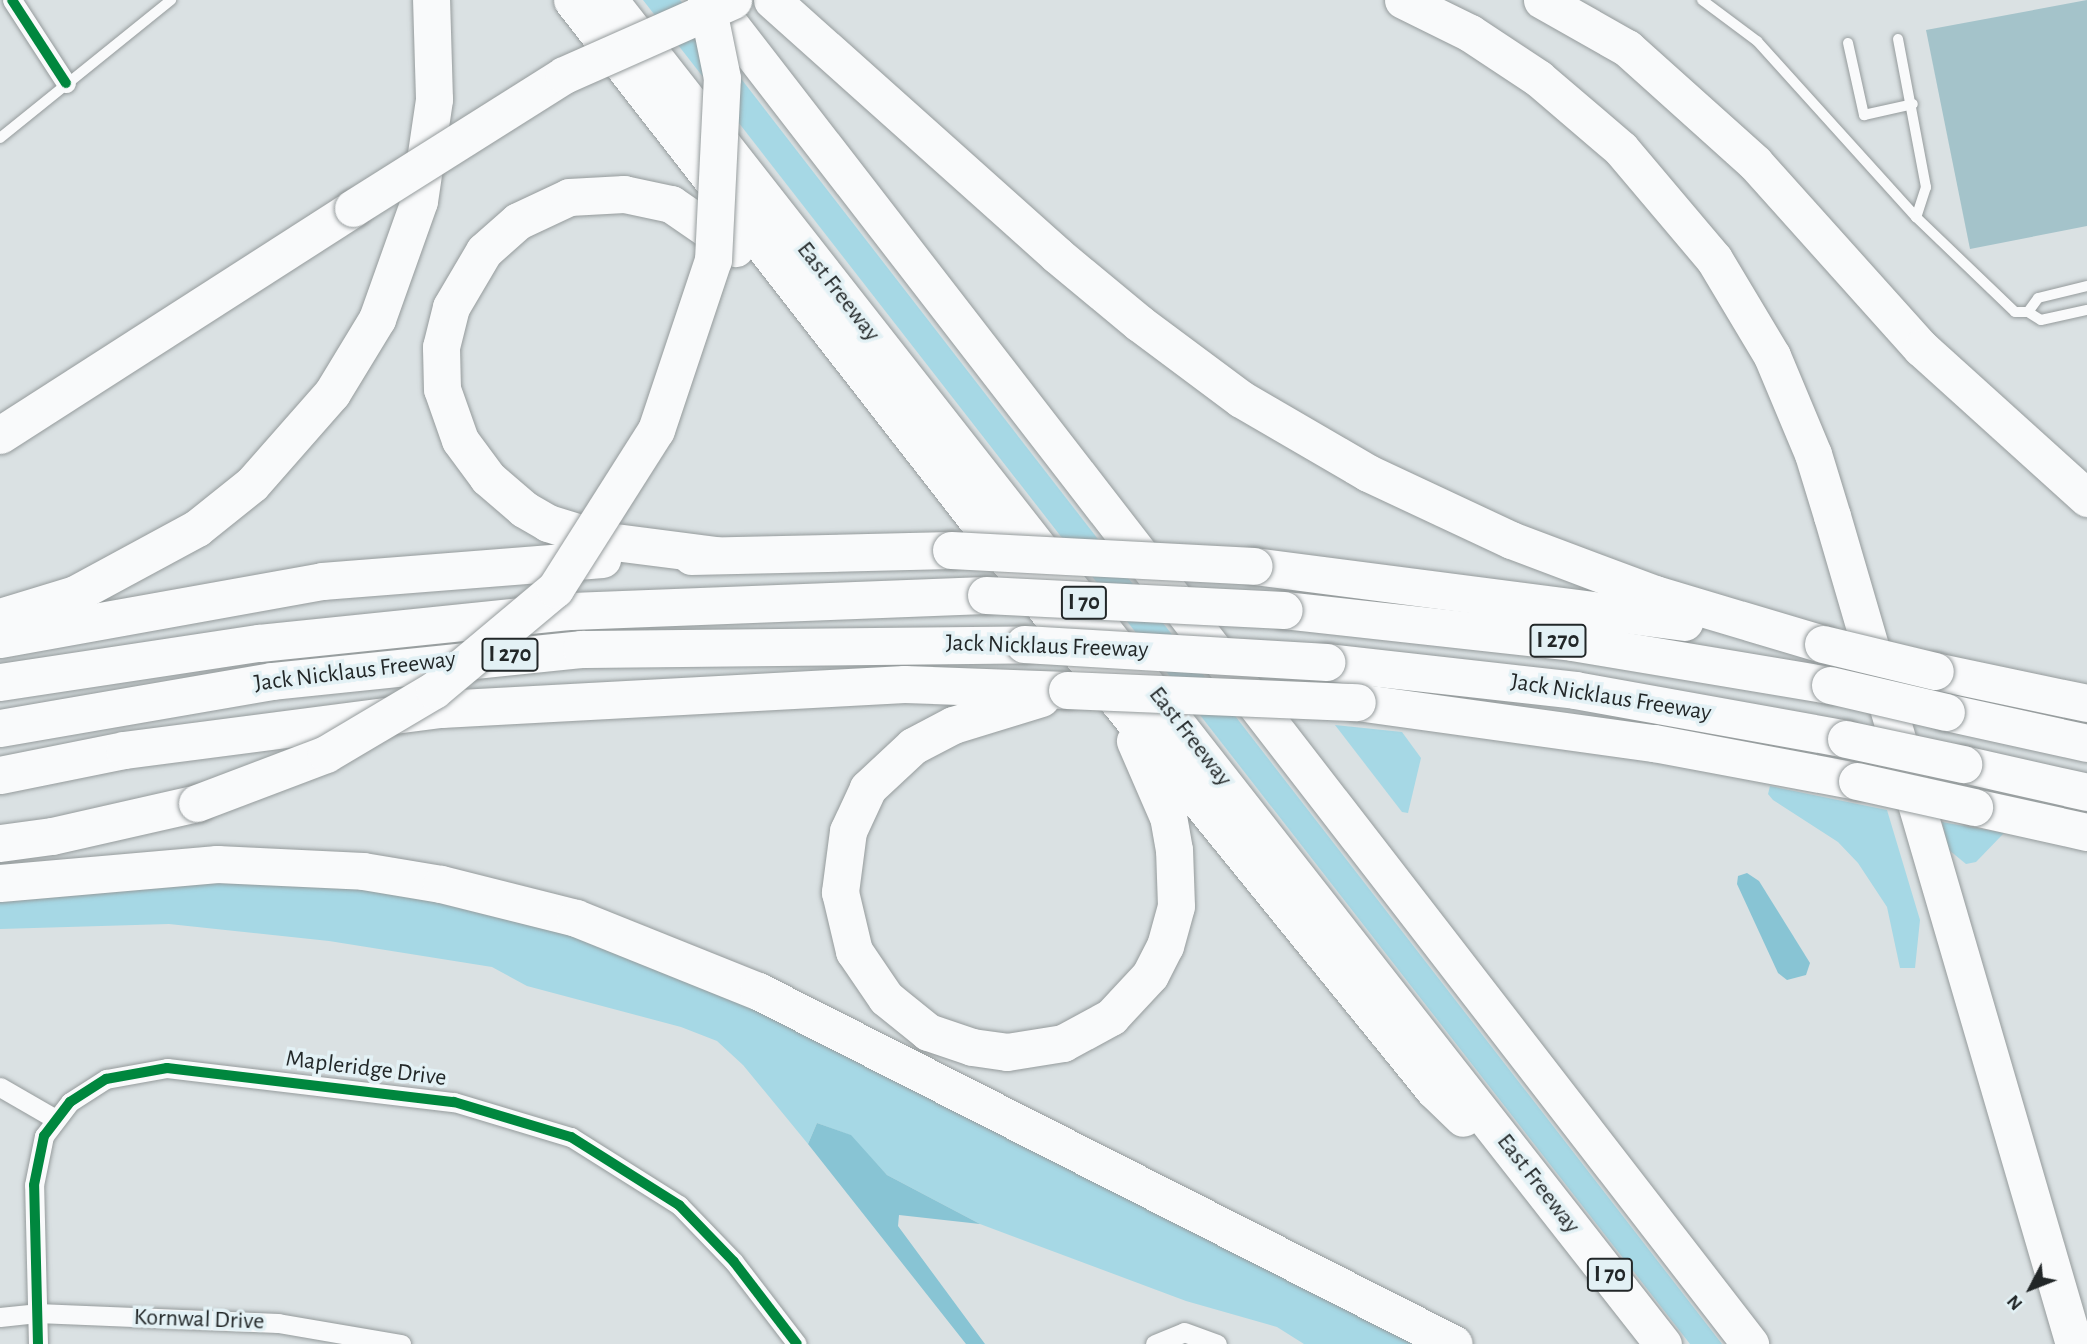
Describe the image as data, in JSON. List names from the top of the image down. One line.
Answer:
{"streets":{"highway":["East Freeway","I 70","I 270","Jack Nicklaus Freeway"],"street":["Mapleridge Drive","Kornwal Drive"]},"crossings":[["Mapleridge Drive","Kornwal Drive"]],"north":"bottom left"}
